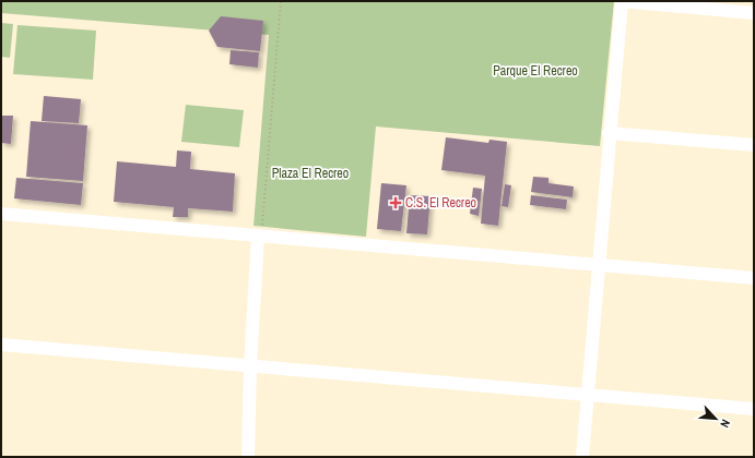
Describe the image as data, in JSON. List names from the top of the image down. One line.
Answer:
{"parks":["Parque El Recreo","Plaza El Recreo"],"places":{"health":["C.S. El Recreo"]},"north":"bottom right"}
